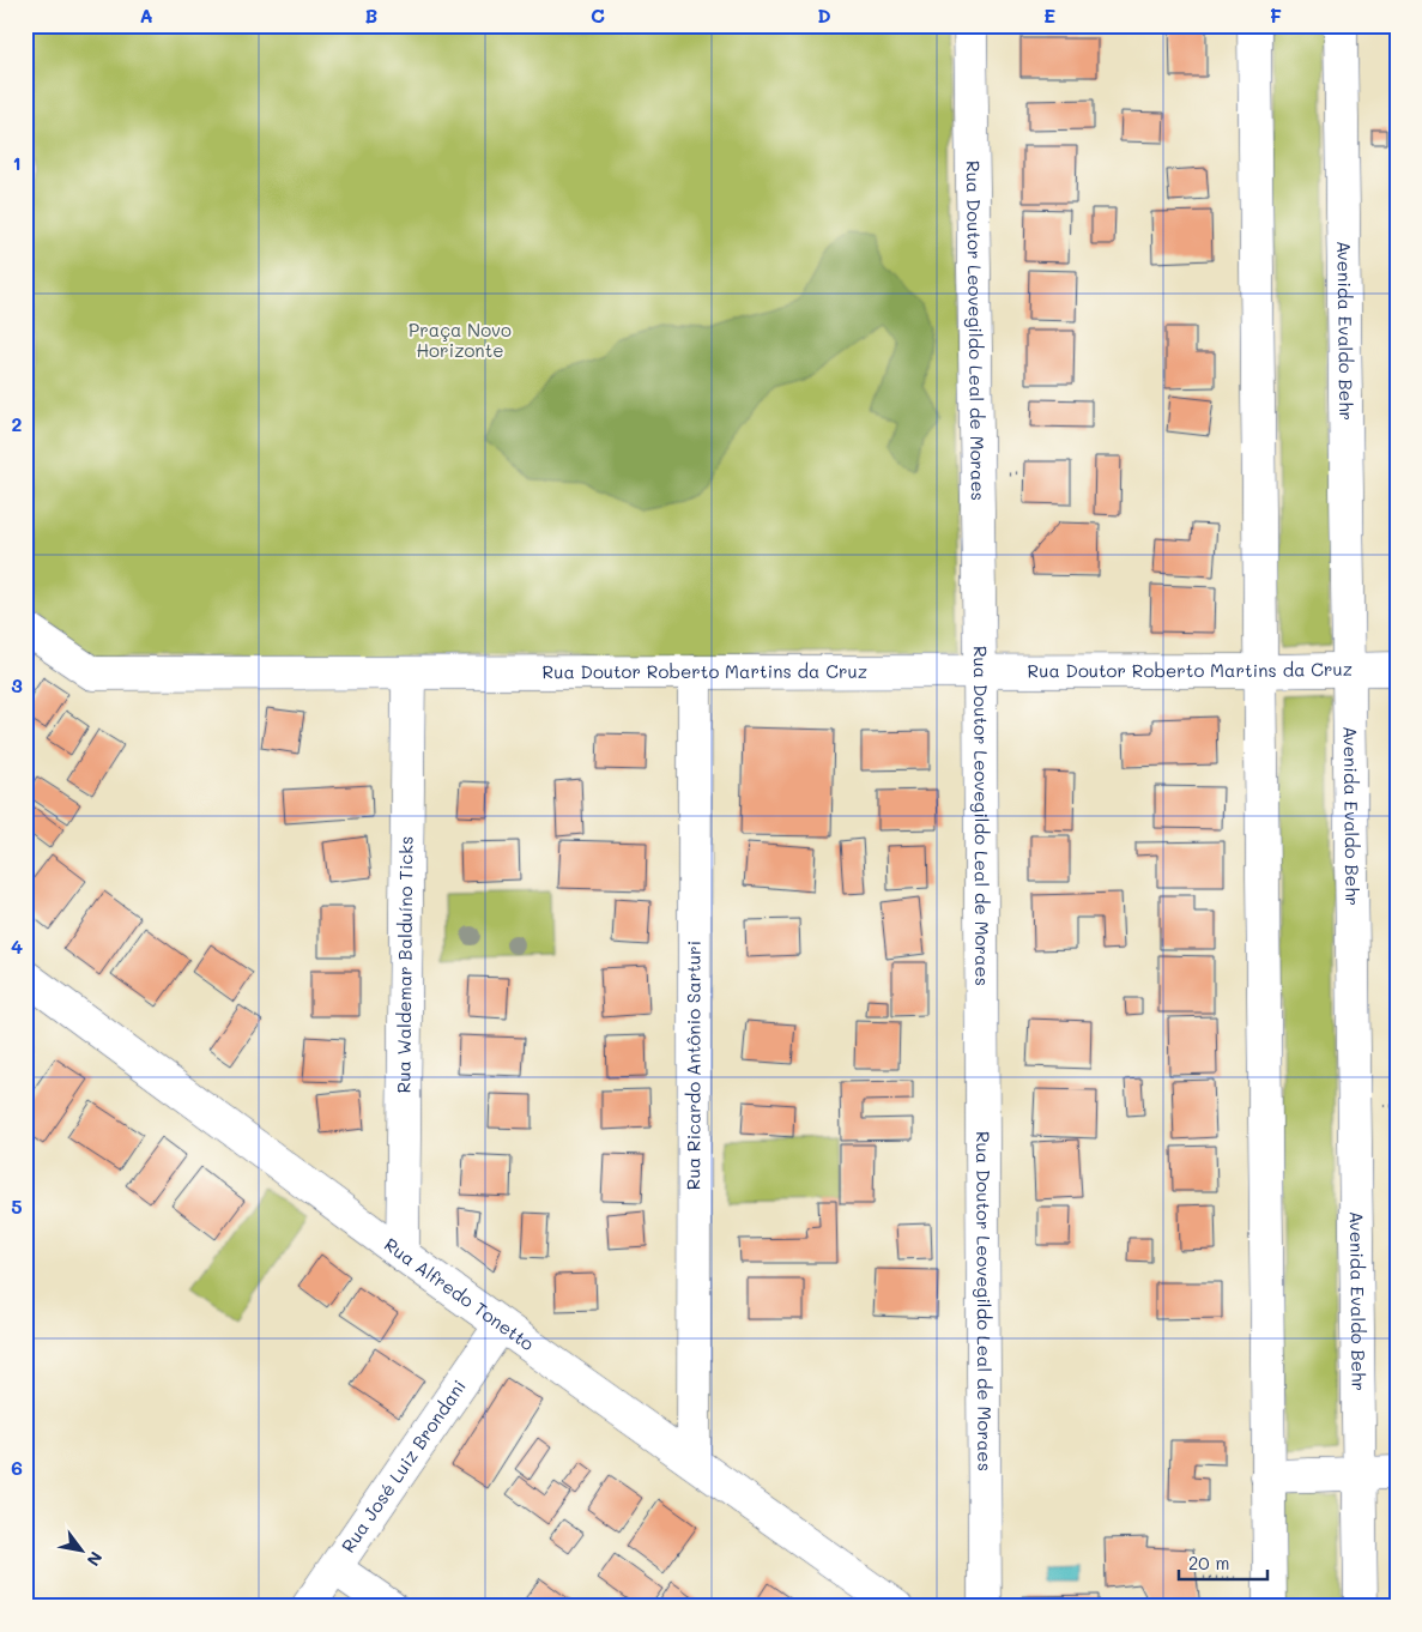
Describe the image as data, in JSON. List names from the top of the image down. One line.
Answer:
{"streets":{"street":["Rua Doutor Leovegildo Leal de Moraes","Avenida Evaldo Behr","Rua Doutor Roberto Martins da Cruz","Rua Waldemar Balduíno Ticks","Rua Ricardo Antônio Sarturi","Rua Alfredo Tonetto","Rua José Luiz Brondani"]},"crossings":[["Rua Doutor Leovegildo Leal de Moraes","Rua Doutor Roberto Martins da Cruz"],["Avenida Evaldo Behr","Rua Doutor Roberto Martins da Cruz"],["Rua Doutor Roberto Martins da Cruz","Rua Waldemar Balduíno Ticks"],["Rua Doutor Roberto Martins da Cruz","Rua Ricardo Antônio Sarturi"],["Rua Waldemar Balduíno Ticks","Rua Alfredo Tonetto"],["Rua Ricardo Antônio Sarturi","Rua Alfredo Tonetto"],["Rua Alfredo Tonetto","Rua José Luiz Brondani"]],"parks":["Praça Novo Horizonte"],"scale_bar":"20 m","north":"bottom right","grid":{"columns":["A","B","C","D","E","F"],"rows":["1","2","3","4","5","6"]}}
